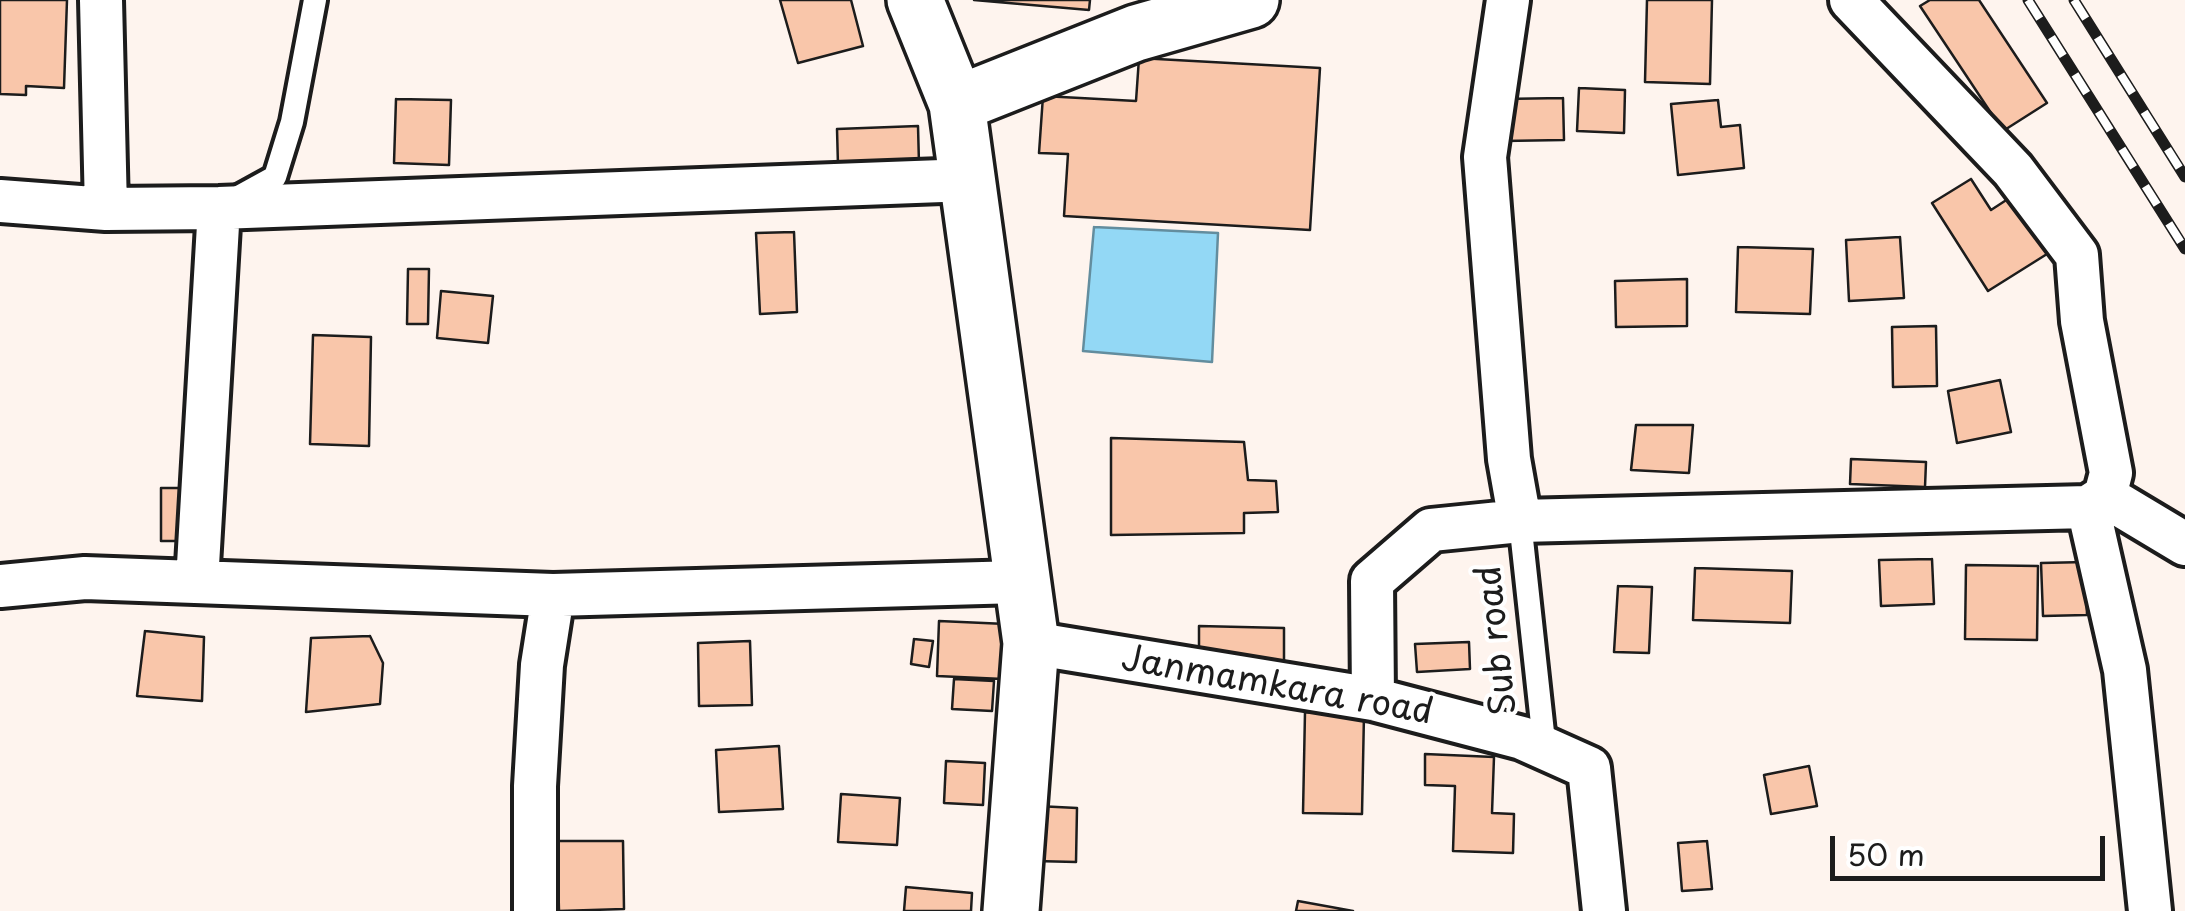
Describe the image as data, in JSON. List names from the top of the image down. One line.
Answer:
{"streets":{"street":["Janmamkara road"],"lane":["Sub road"]},"crossings":[["Sub road","Janmamkara road"]],"scale_bar":"50 m"}
